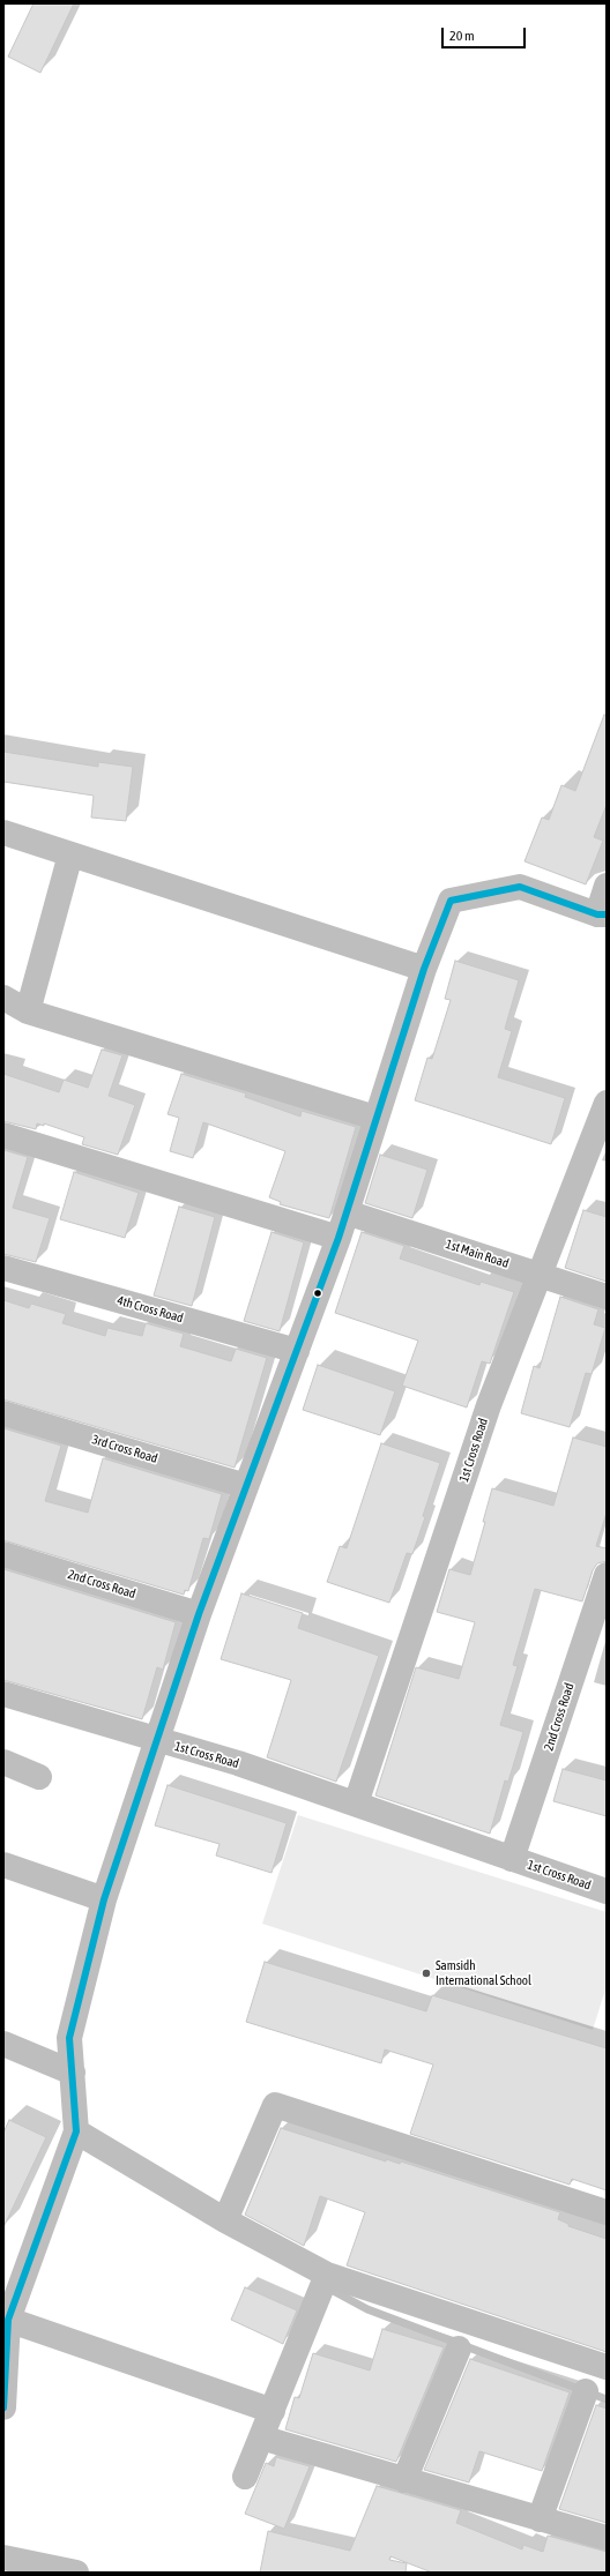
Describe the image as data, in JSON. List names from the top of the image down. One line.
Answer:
{"streets":{"street":["1st Main Road","4th Cross Road","3rd Cross Road","1st Cross Road","2nd Cross Road"]},"crossings":[["1st Main Road","1st Cross Road"],["1st Cross Road","2nd Cross Road"]],"places":["Samsidh International School"],"scale_bar":"20 m"}
